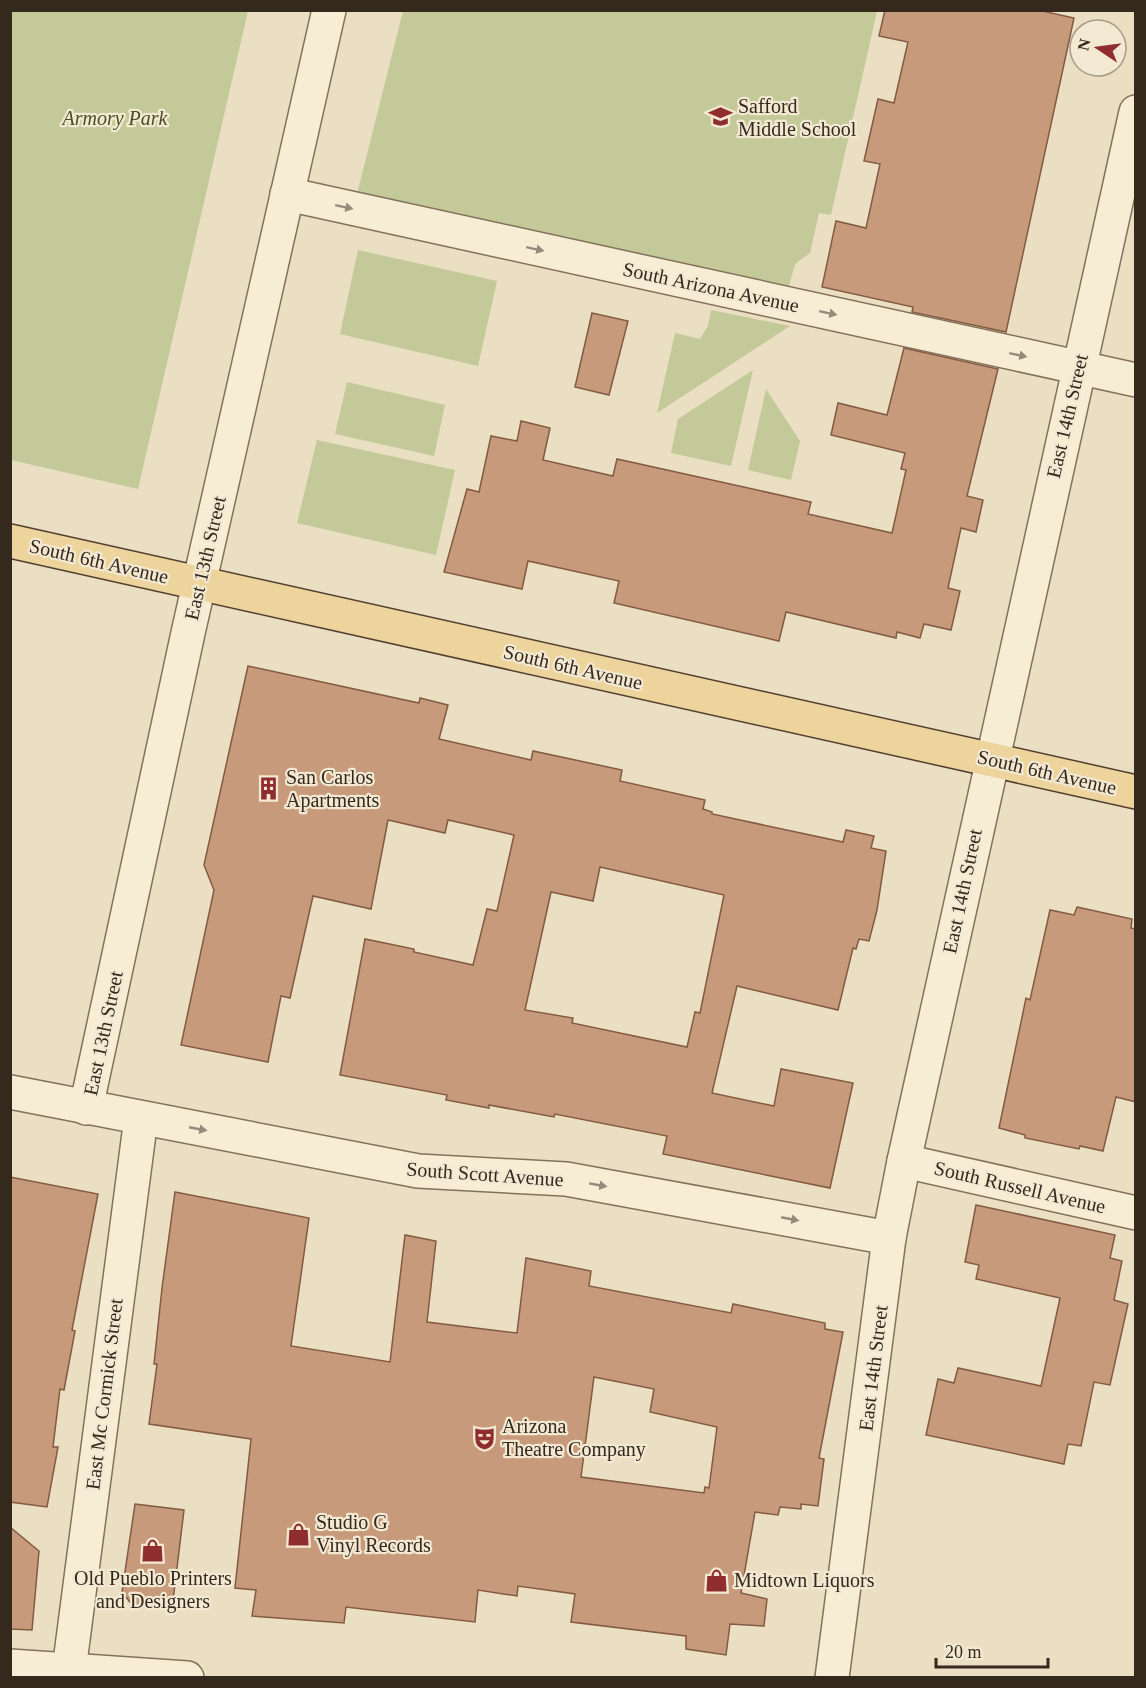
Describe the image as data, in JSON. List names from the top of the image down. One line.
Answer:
{"streets":{"main road":["South 6th Avenue"],"street":["South Arizona Avenue","East 14th Street","East 13th Street","South Scott Avenue","South Russell Avenue","East Mc Cormick Street"]},"crossings":[["South Arizona Avenue","East 14th Street"],["South Arizona Avenue","East 13th Street"],["East 14th Street","South 6th Avenue"],["East 14th Street","South Scott Avenue"],["East 14th Street","South Russell Avenue"],["East 13th Street","South 6th Avenue"],["East 13th Street","South Scott Avenue"],["South Scott Avenue","East Mc Cormick Street"]],"one_way":["South Arizona Avenue","South Scott Avenue"],"parks":["Armory Park"],"places":{"school or university":["Safford Middle School"],"building":["San Carlos Apartments"],"theatre":["Arizona Theatre Company"],"shop":["Studio G Vinyl Records","Old Pueblo Printers and Designers","Midtown Liquors"]},"scale_bar":"20 m","north":"left"}
